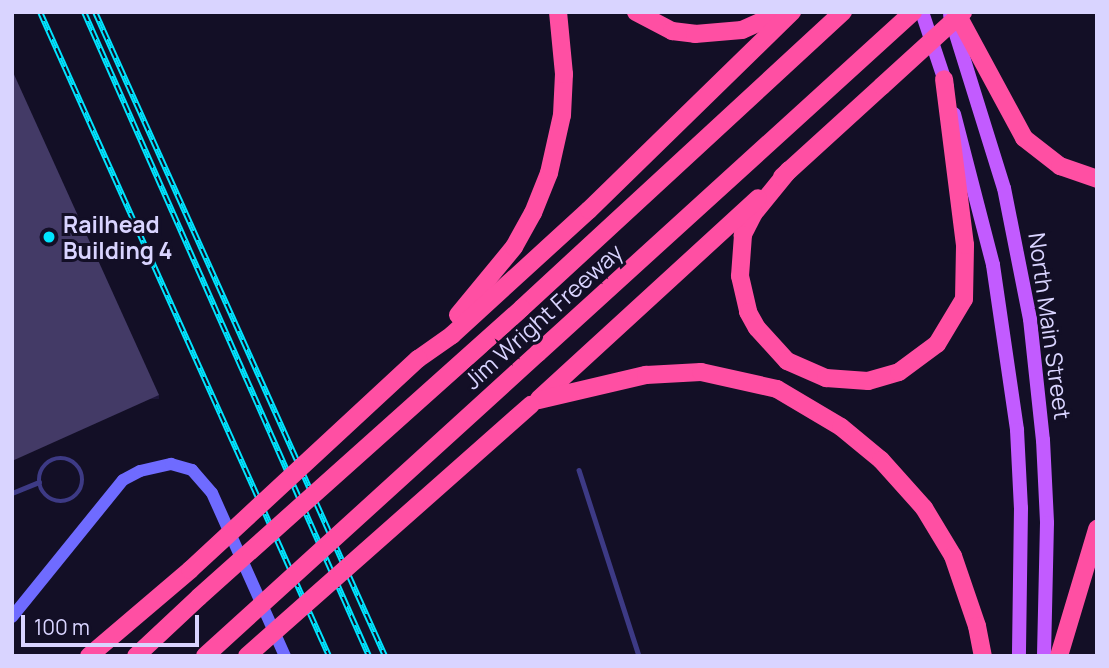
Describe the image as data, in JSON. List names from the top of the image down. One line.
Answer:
{"streets":{"highway":["Jim Wright Freeway"],"main road":["North Main Street"]},"places":["Railhead Building 4"],"scale_bar":"100 m"}
